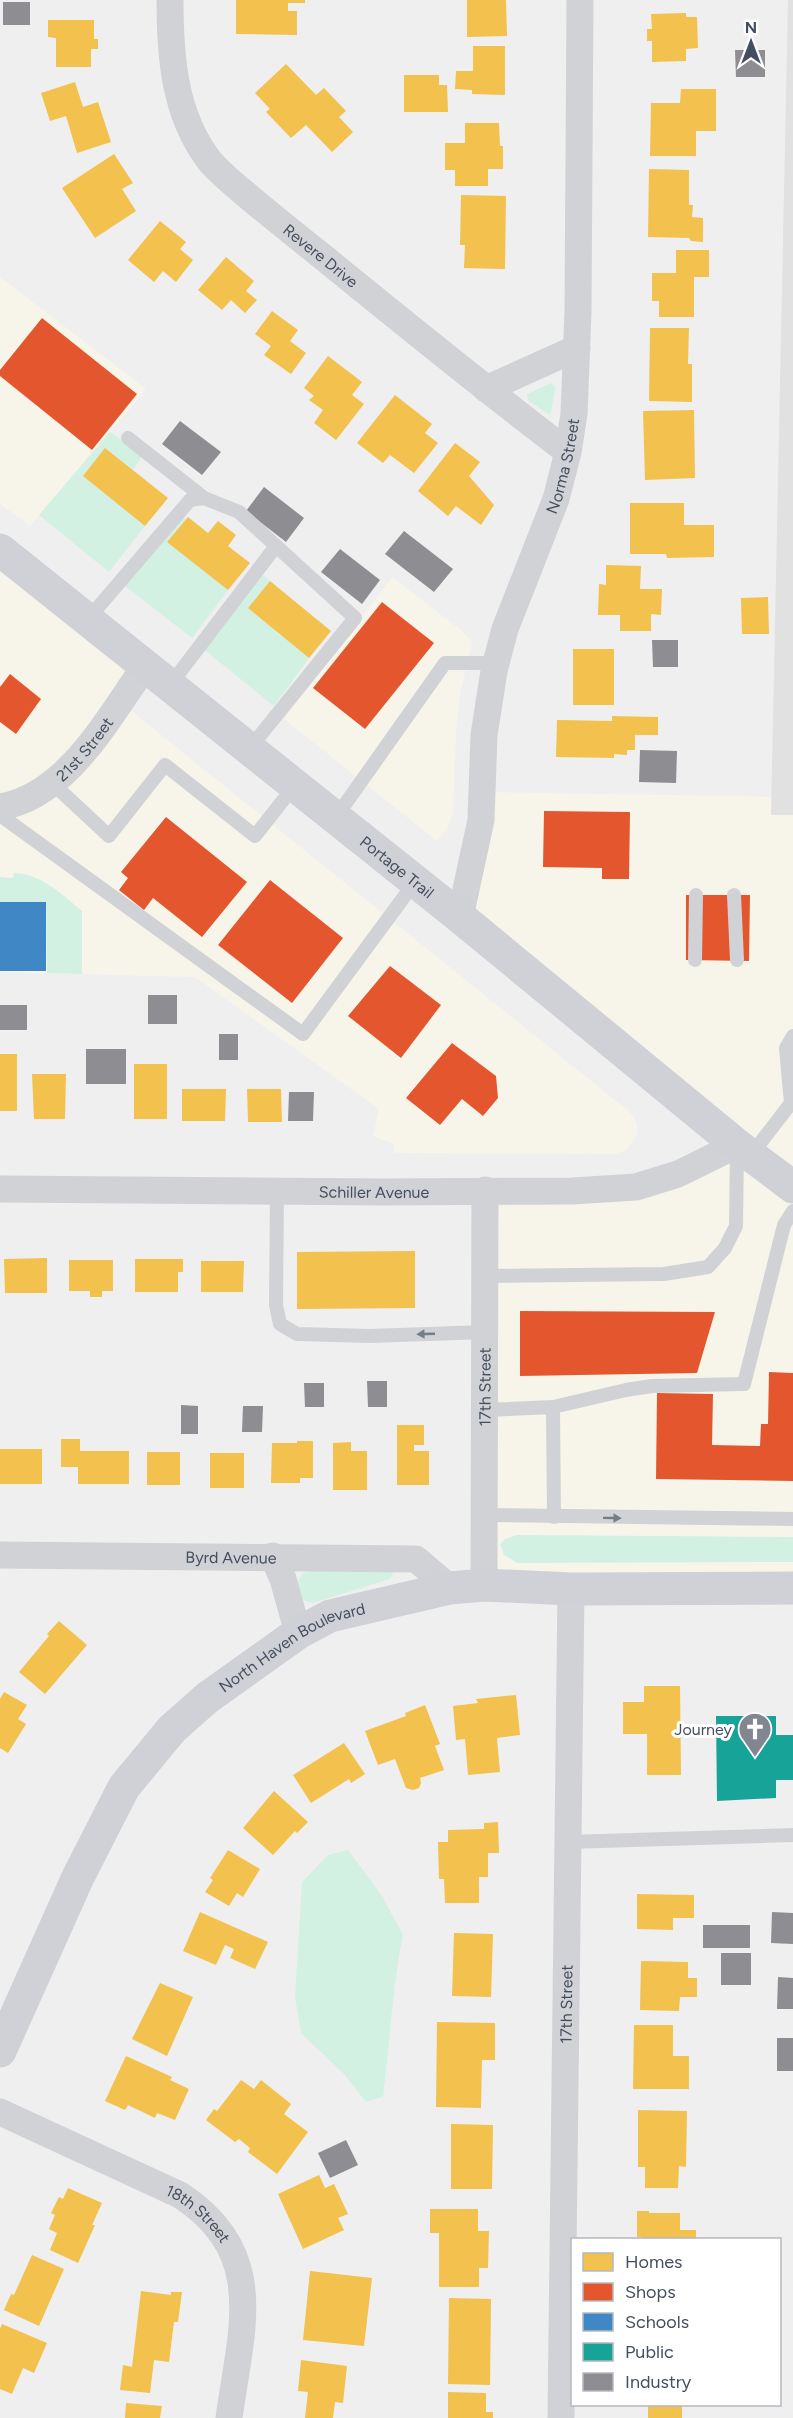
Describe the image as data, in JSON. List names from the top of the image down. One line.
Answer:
{"streets":{"street":["Revere Drive","Norma Street","21st Street","Portage Trail","Schiller Avenue","17th Street","Byrd Avenue","North Haven Boulevard","18th Street"]},"crossings":[["Revere Drive","Norma Street"],["Norma Street","Portage Trail"],["21st Street","Portage Trail"],["Portage Trail","Schiller Avenue"],["Schiller Avenue","17th Street"],["17th Street","North Haven Boulevard"],["Byrd Avenue","North Haven Boulevard"]],"places":{"church":["Journey"]},"legend":["Homes","Shops","Schools","Public","Industry"],"north":"top"}
